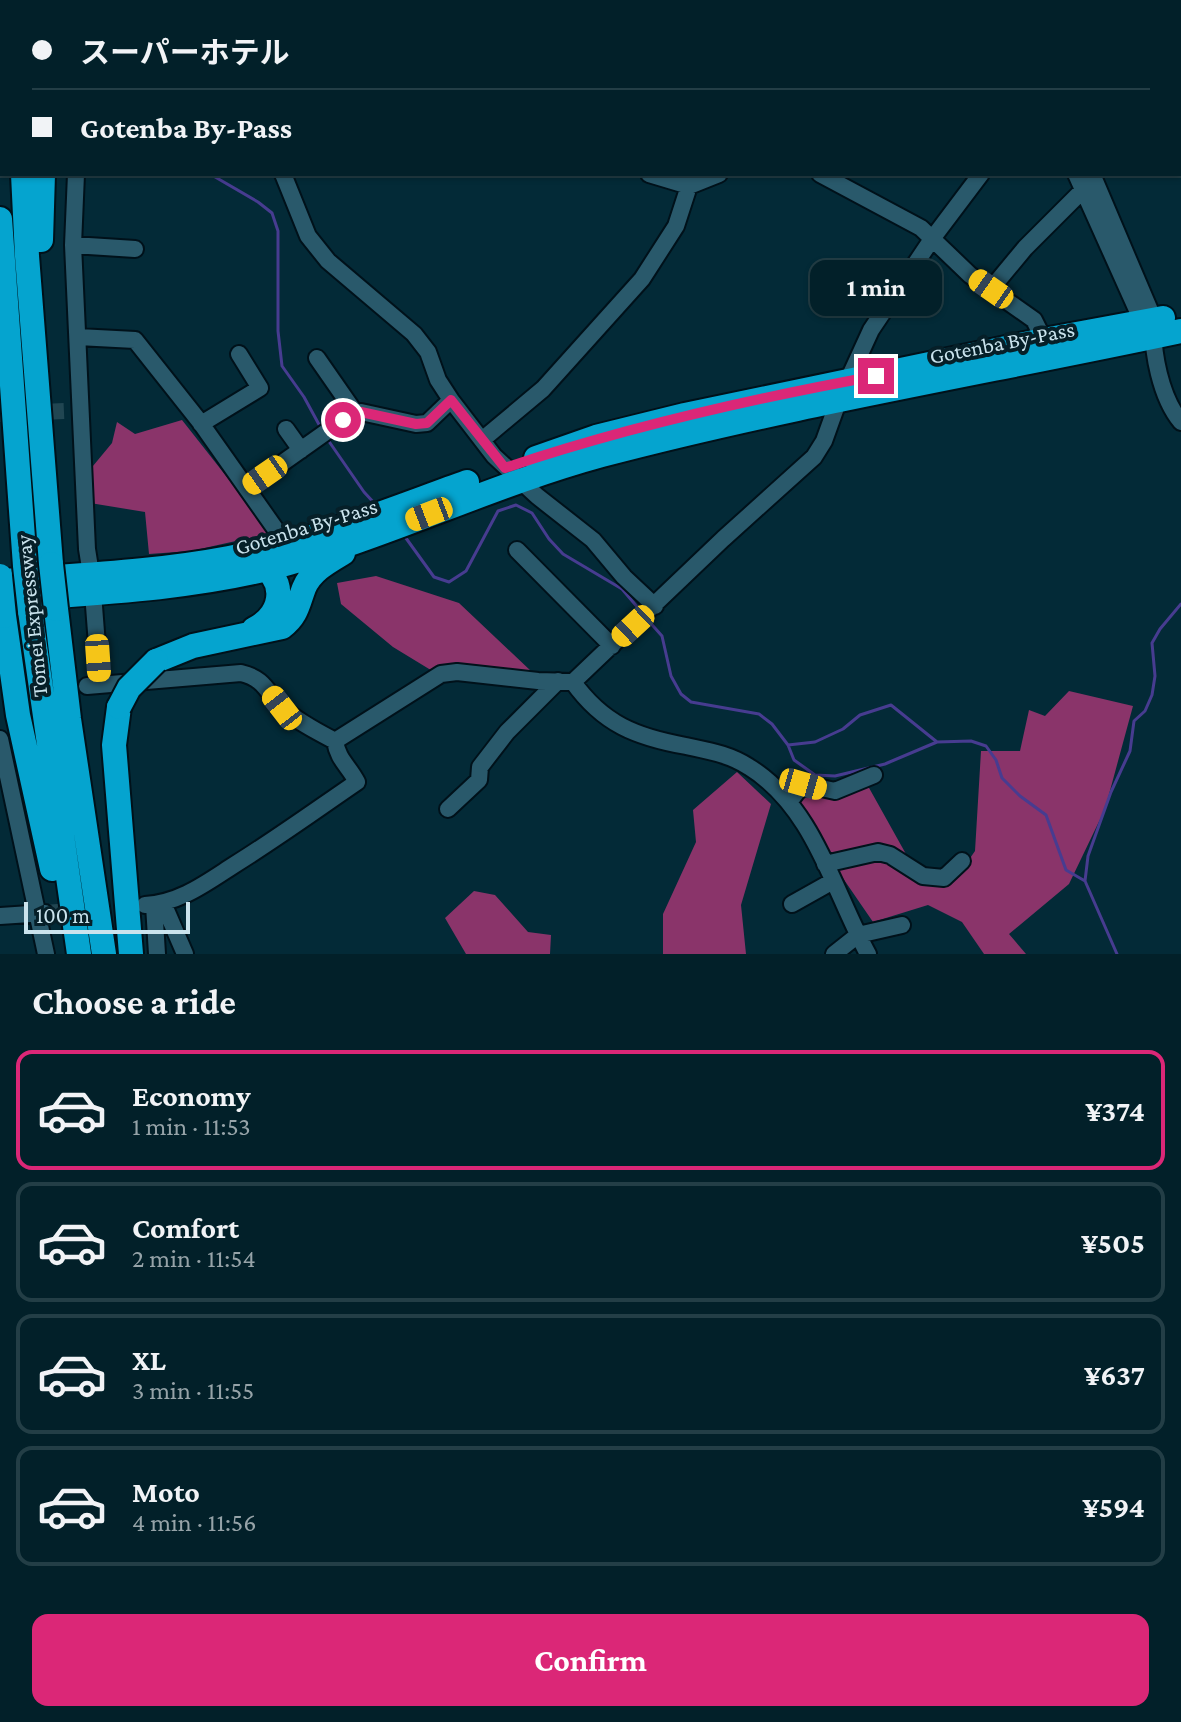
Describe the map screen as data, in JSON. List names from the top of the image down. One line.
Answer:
{"streets":{"highway":["Gotenba By-Pass","Tomei Expressway"]},"scale_bar":"100 m","page":{"banner":["スーパーホテル","Gotenba By-Pass"],"bubble":"1 min","scale":"100 m","heading":"Choose a ride","list":[{"name":"Economy","note":"1 min · 11:53","value":"¥374"},{"name":"Comfort","note":"2 min · 11:54","value":"¥505"},{"name":"XL","note":"3 min · 11:55","value":"¥637"},{"name":"Moto","note":"4 min · 11:56","value":"¥594"}],"buttons":"Confirm"}}
